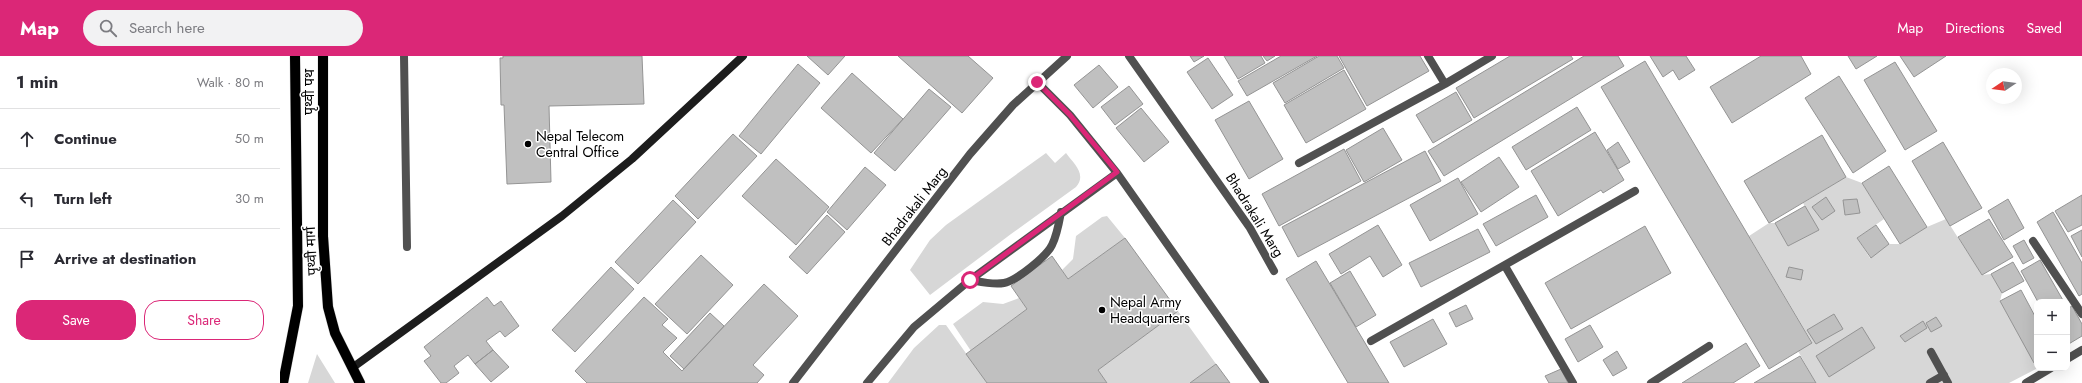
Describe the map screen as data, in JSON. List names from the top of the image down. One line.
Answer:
{"streets":{"main road":["पृथ्वी पथ","पृथ्वी मार्ग"],"street":["Bhadrakali Marg"]},"crossings":[["पृथ्वी पथ","पृथ्वी मार्ग"]],"places":["Nepal Telecom Central Office","Nepal Army Headquarters"],"north":"left","page":{"header":"Map","search":"Search here","nav":["Map","Directions","Saved"],"heading":["1 min","Walk · 80 m"],"list":[["Continue","50 m"],["Turn left","30 m"],"Arrive at destination"],"buttons":["Save","Share"],"map_buttons":["+","−"]}}
